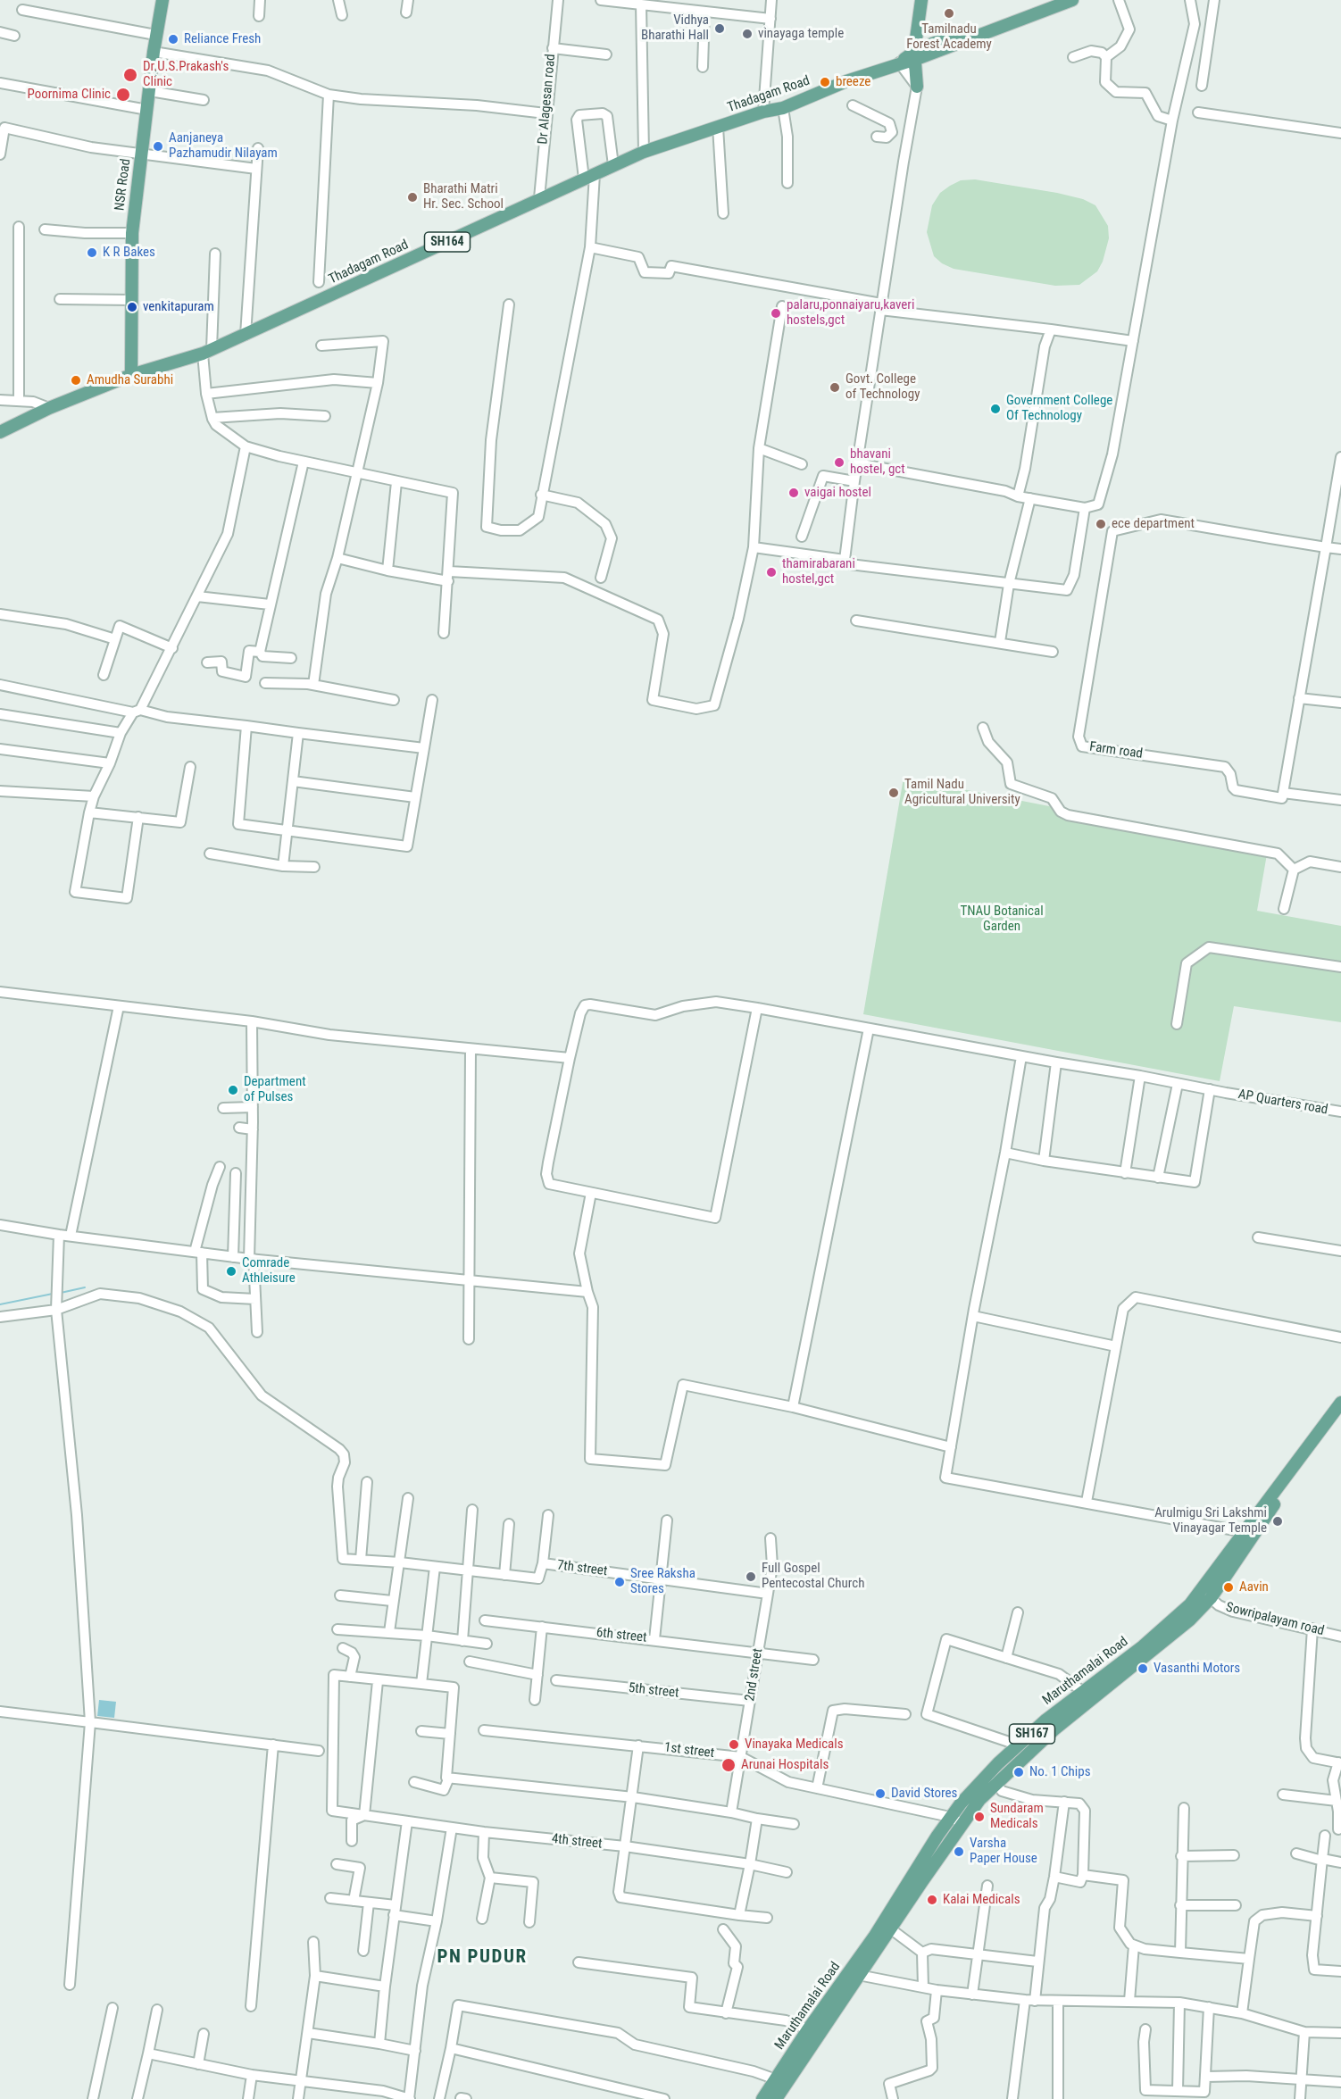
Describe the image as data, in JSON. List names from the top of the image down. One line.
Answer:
{"streets":{"main road":["Thadagam Road","NSR Road","SH164","Maruthamalai Road","SH167"],"street":["Dr Alagesan road","Farm road","AP Quarters road","7th street","Sowripalayam road","6th street","2nd street","5th street","1st street","4th street"]},"crossings":[["Thadagam Road","Dr Alagesan road"],["Thadagam Road","NSR Road"],["7th street","2nd street"],["Sowripalayam road","Maruthamalai Road"],["6th street","2nd street"],["Maruthamalai Road","1st street"],["2nd street","5th street"],["2nd street","1st street"]],"districts":["PN PUDUR"],"parks":["TNAU Botanical Garden"],"places":["Tamilnadu Forest Academy","Vidhya Bharathi Hall","vinayaga temple","Reliance Fresh","Dr.U.S.Prakash's Clinic","breeze","Poornima Clinic","Aanjaneya Pazhamudir Nilayam","Bharathi Matri Hr. Sec. School","K R Bakes","venkitapuram","palaru,ponnaiyaru,kaveri hostels,gct","Amudha Surabhi","Govt. College of Technology","Government College Of Technology","bhavani hostel, gct","vaigai hostel","ece department","thamirabarani hostel,gct","Tamil Nadu Agricultural University","Department of Pulses","Comrade Athleisure","Arulmigu Sri Lakshmi Vinayagar Temple","Full Gospel Pentecostal Church","Sree Raksha Stores","Aavin","Vasanthi Motors","Vinayaka Medicals","Arunai Hospitals","No. 1 Chips","David Stores","Sundaram Medicals","Varsha Paper House","Kalai Medicals"]}
